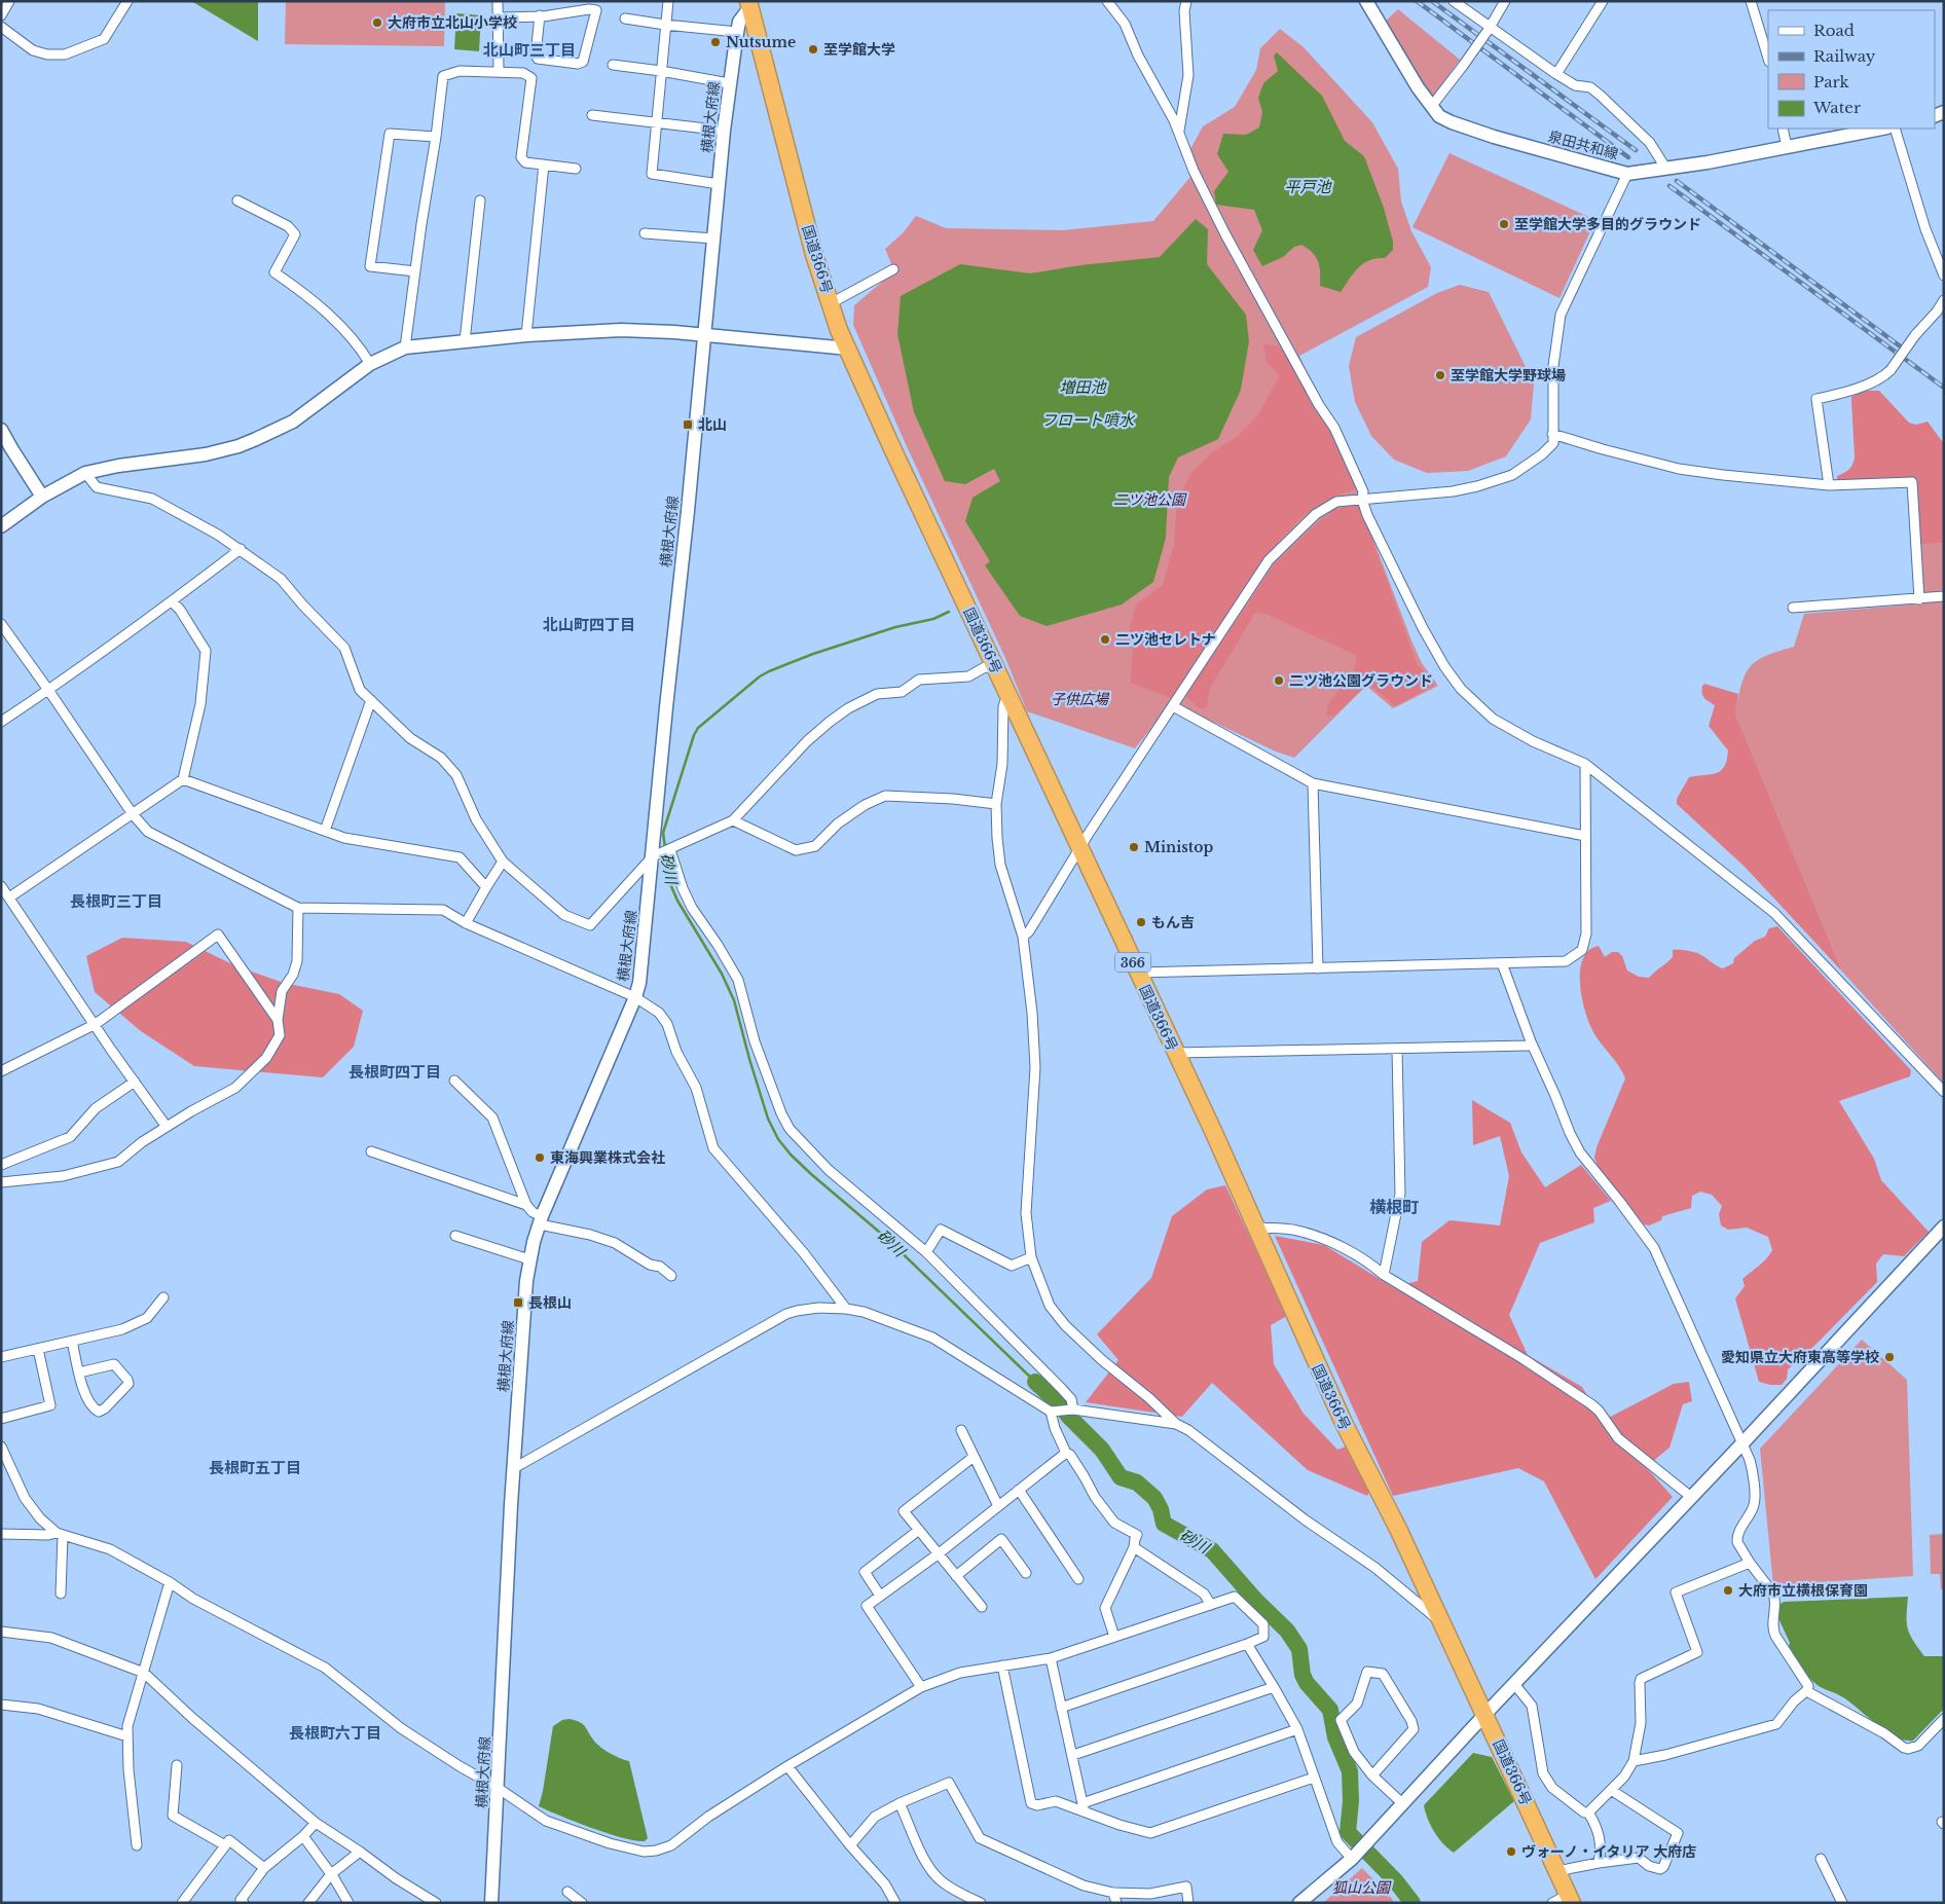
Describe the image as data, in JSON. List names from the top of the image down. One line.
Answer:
{"streets":{"highway":["国道366号","366"],"main road":["横根大府線","泉田共和線"]},"crossings":[["横根大府線","国道366号"]],"districts":["北山町三丁目","北山町四丁目","長根町三丁目","長根町四丁目","横根町","長根町五丁目","長根町六丁目"],"water":["平戸池","増田池","フロート噴水","砂川"],"parks":["二ツ池公園","子供広場","狐山公園"],"places":{"other":["大府市立北山小学校","Nutsume","至学館大学","至学館大学多目的グラウンド","至学館大学野球場","二ツ池セレトナ","二ツ池公園グラウンド","Ministop","もん吉","東海興業株式会社","愛知県立大府東高等学校","大府市立横根保育園","ヴォーノ・イタリア 大府店"],"transit":["北山","長根山"]},"legend":["Road","Railway","Park","Water"]}
